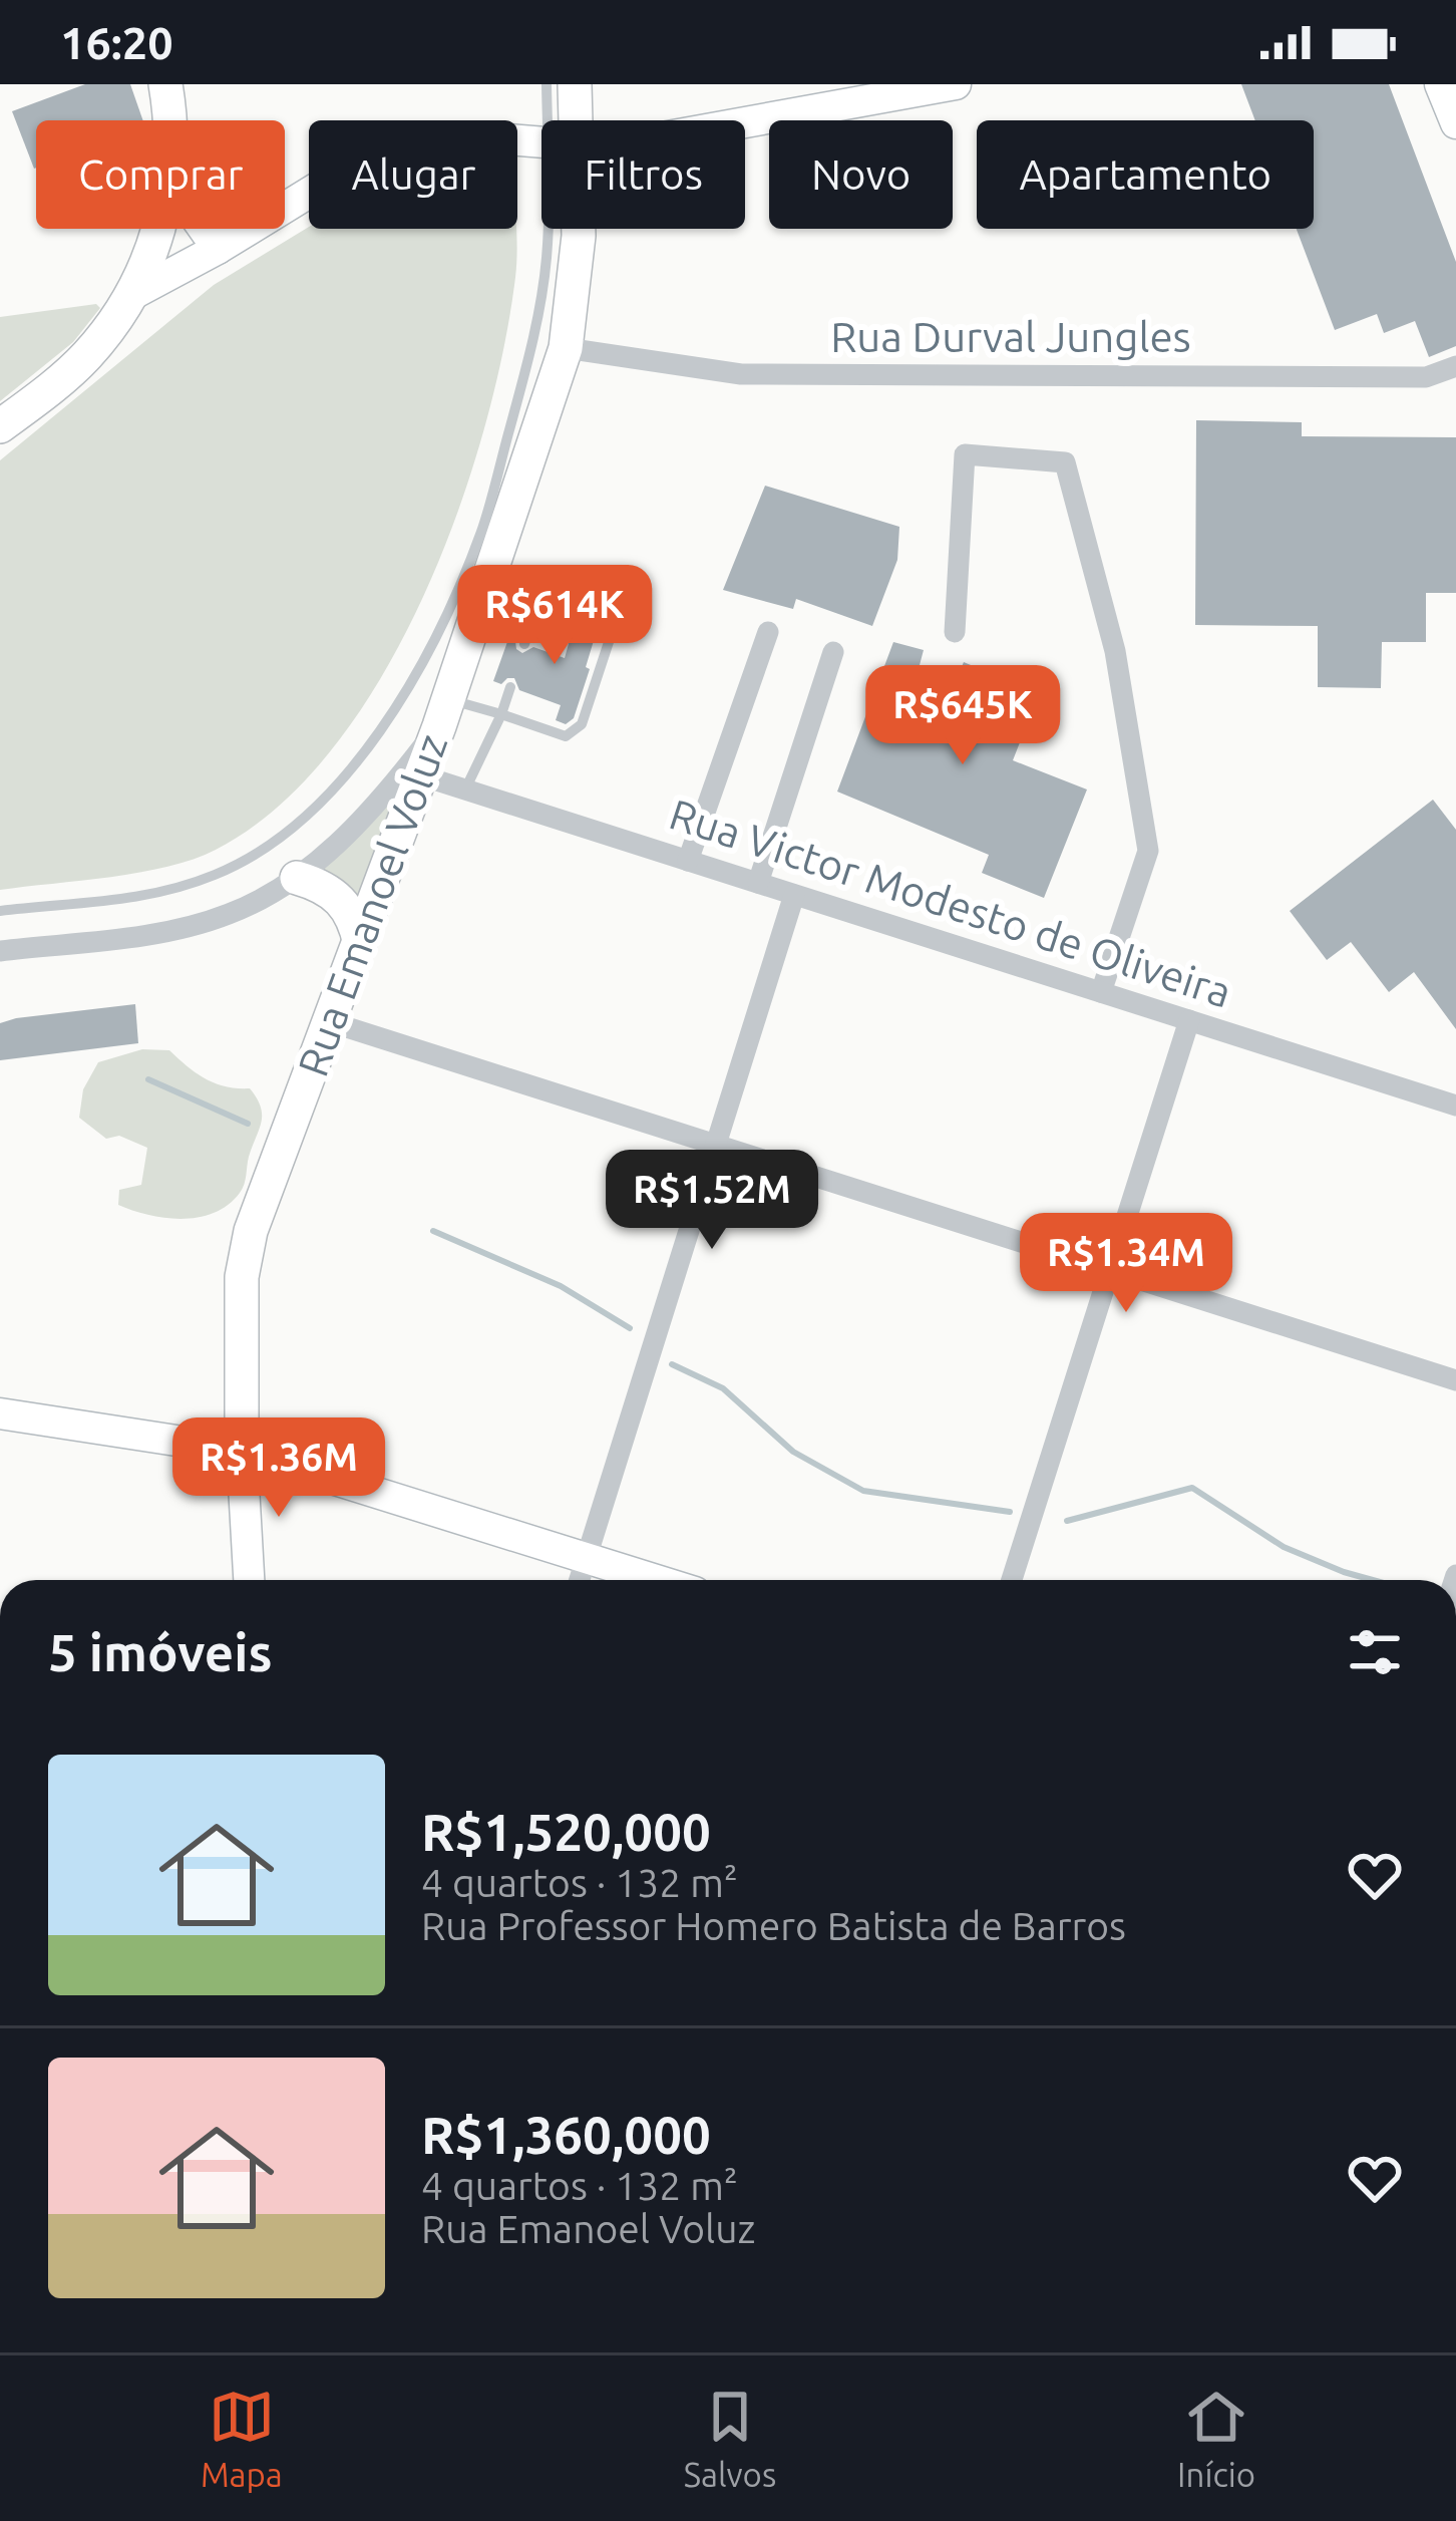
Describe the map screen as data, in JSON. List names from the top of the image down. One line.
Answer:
{"streets":{"main road":["Rua Emanoel Voluz"],"street":["Rua Durval Jungles","Rua Victor Modesto de Oliveira"]},"crossings":[["Rua Durval Jungles","Rua Emanoel Voluz"],["Rua Victor Modesto de Oliveira","Rua Emanoel Voluz"]],"page":{"status":"16:20","chip":["Comprar","Alugar","Filtros","Novo","Apartamento"],"price":["R$614K","R$645K","R$1.52M","R$1.34M","R$1.36M"],"heading":"5 imóveis","list":[{"name":"R$1,520,000","note":"4 quartos · 132 m² · Rua Professor Homero Batista de Barros"},{"name":"R$1,360,000","note":"4 quartos · 132 m² · Rua Emanoel Voluz"}],"tabs":["Mapa","Salvos","Início"]}}
